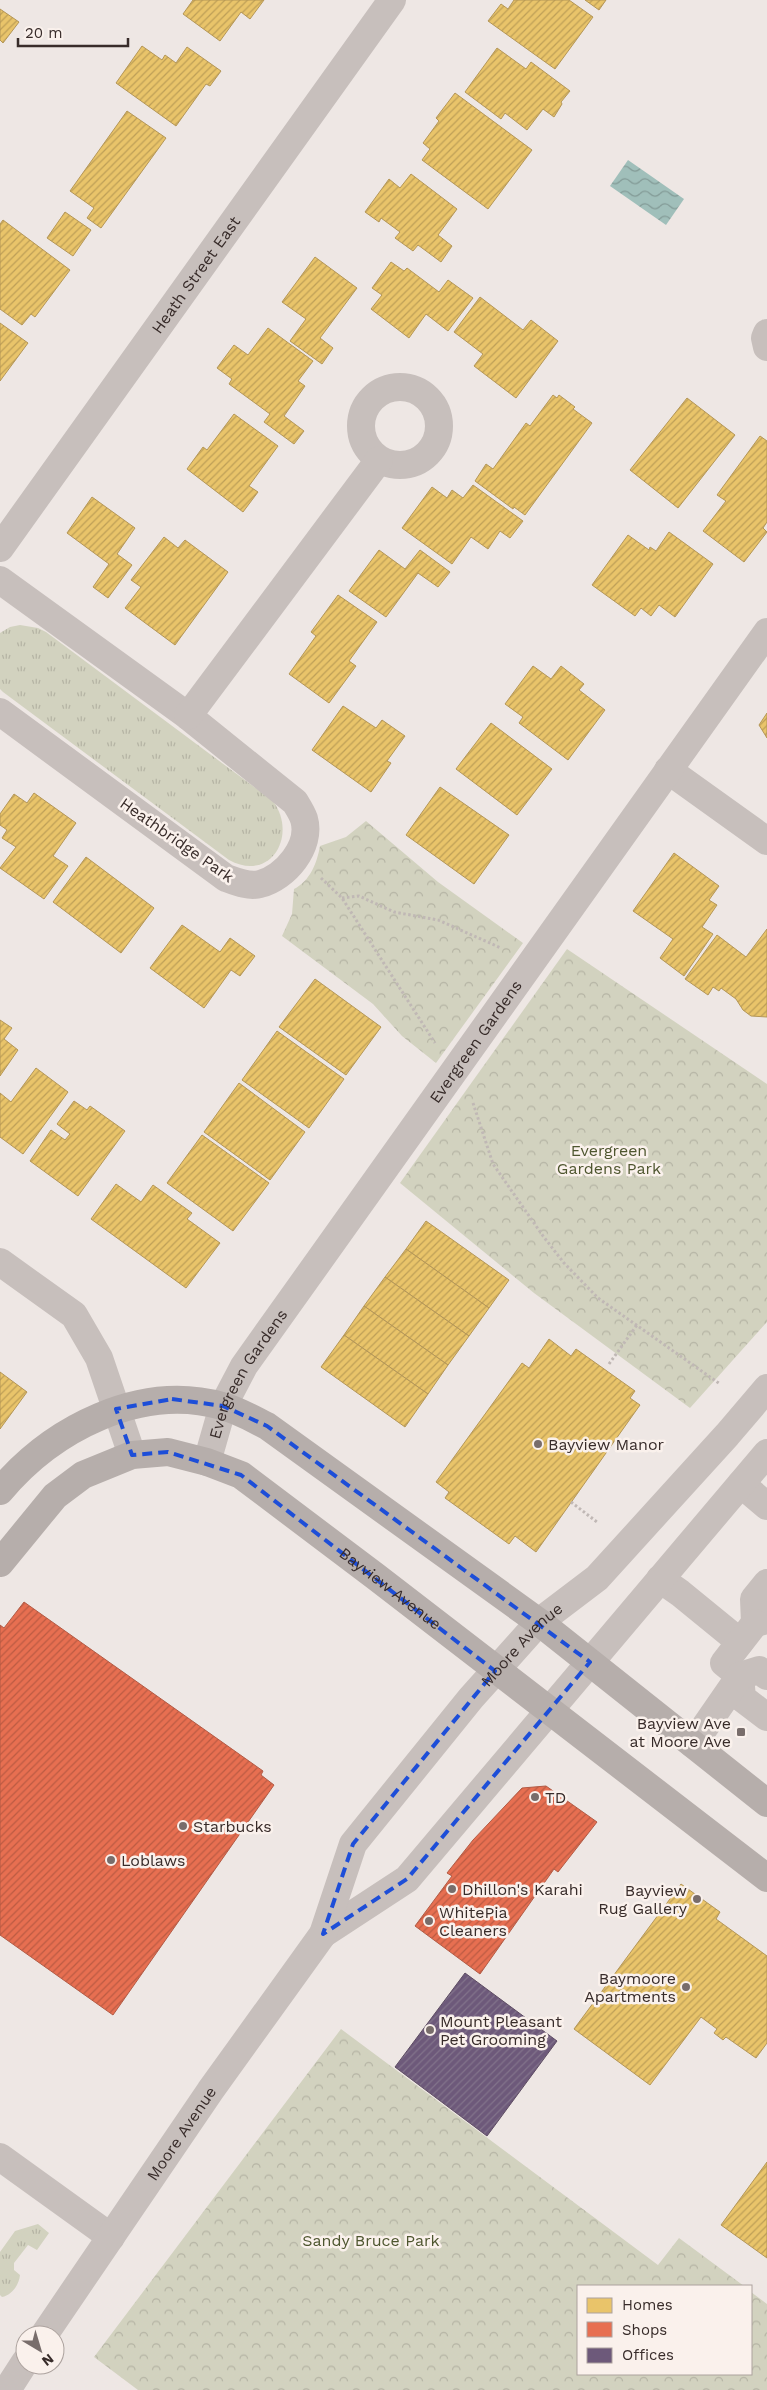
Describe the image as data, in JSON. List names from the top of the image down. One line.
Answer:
{"streets":{"main road":["Bayview Avenue"],"street":["Heath Street East","Heathbridge Park","Evergreen Gardens","Moore Avenue"]},"crossings":[["Evergreen Gardens","Bayview Avenue"],["Bayview Avenue","Moore Avenue"]],"parks":["Evergreen Gardens Park","Sandy Bruce Park"],"places":{"other":["Bayview Manor","TD","Starbucks","Loblaws","Dhillon's Karahi","Bayview Rug Gallery","WhitePia Cleaners","Baymoore Apartments","Mount Pleasant Pet Grooming"],"transit":["Bayview Ave at Moore Ave"]},"legend":["Homes","Shops","Offices"],"scale_bar":"20 m","north":"bottom right"}
